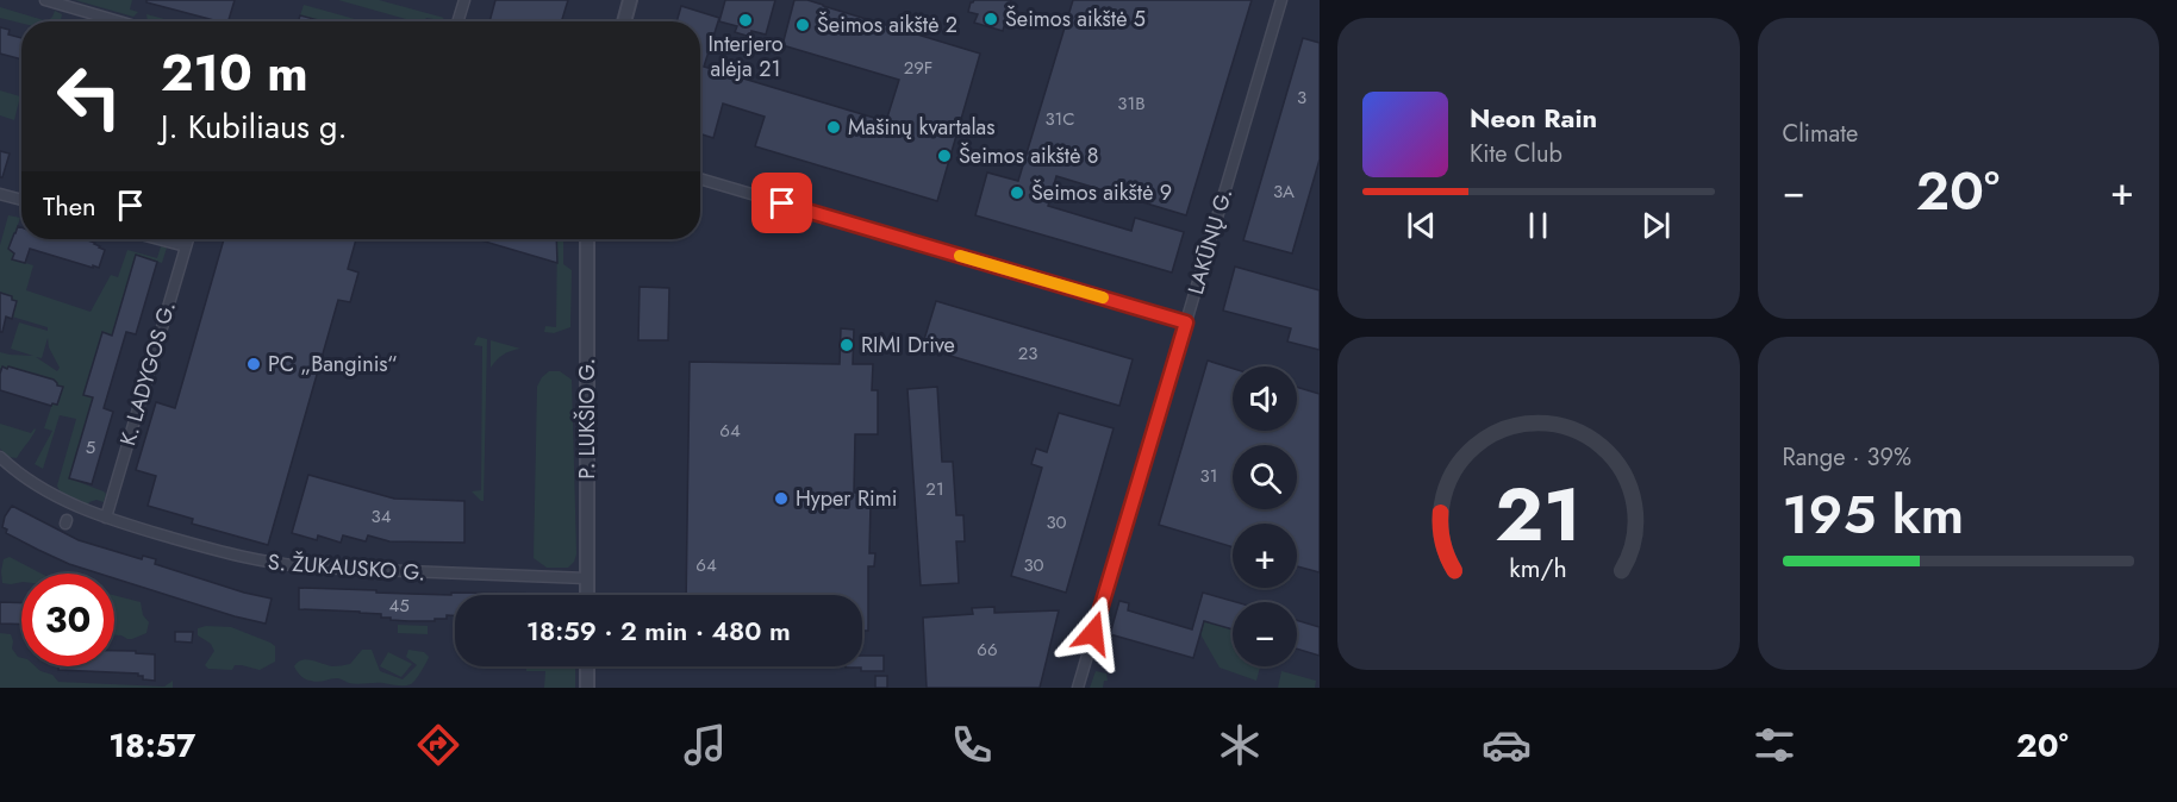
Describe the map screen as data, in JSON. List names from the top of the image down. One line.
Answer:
{"streets":{"street":["LAKŪNŲ G.","K. LADYGOS G.","P. LUKŠIO G.","S. ŽUKAUSKO G."]},"crossings":[["K. LADYGOS G.","S. ŽUKAUSKO G."],["P. LUKŠIO G.","S. ŽUKAUSKO G."]],"places":["Šeimos aikštė 5","Interjero alėja 21","Šeimos aikštė 2","Mašinų kvartalas","Šeimos aikštė 8","Šeimos aikštė 9","RIMI Drive","PC „Banginis“","Hyper Rimi"],"house_numbers":["29F","3","31B","31C","3A","23","64","5","31","21","34","30","64","30","45","66"],"page":{"tile":["Climate",["Range · 39%","195 km"]],"turn":["210 m","J. Kubiliaus g."],"song":["Neon Rain","Kite Club"],"heat":["−","20°","+"],"then":"Then","map_buttons":["+","−"],"limit":"30","trip":"18:59 · 2 min · 480 m","tabs":["18:57","20°"],"gauge":["21","km/h"]}}
